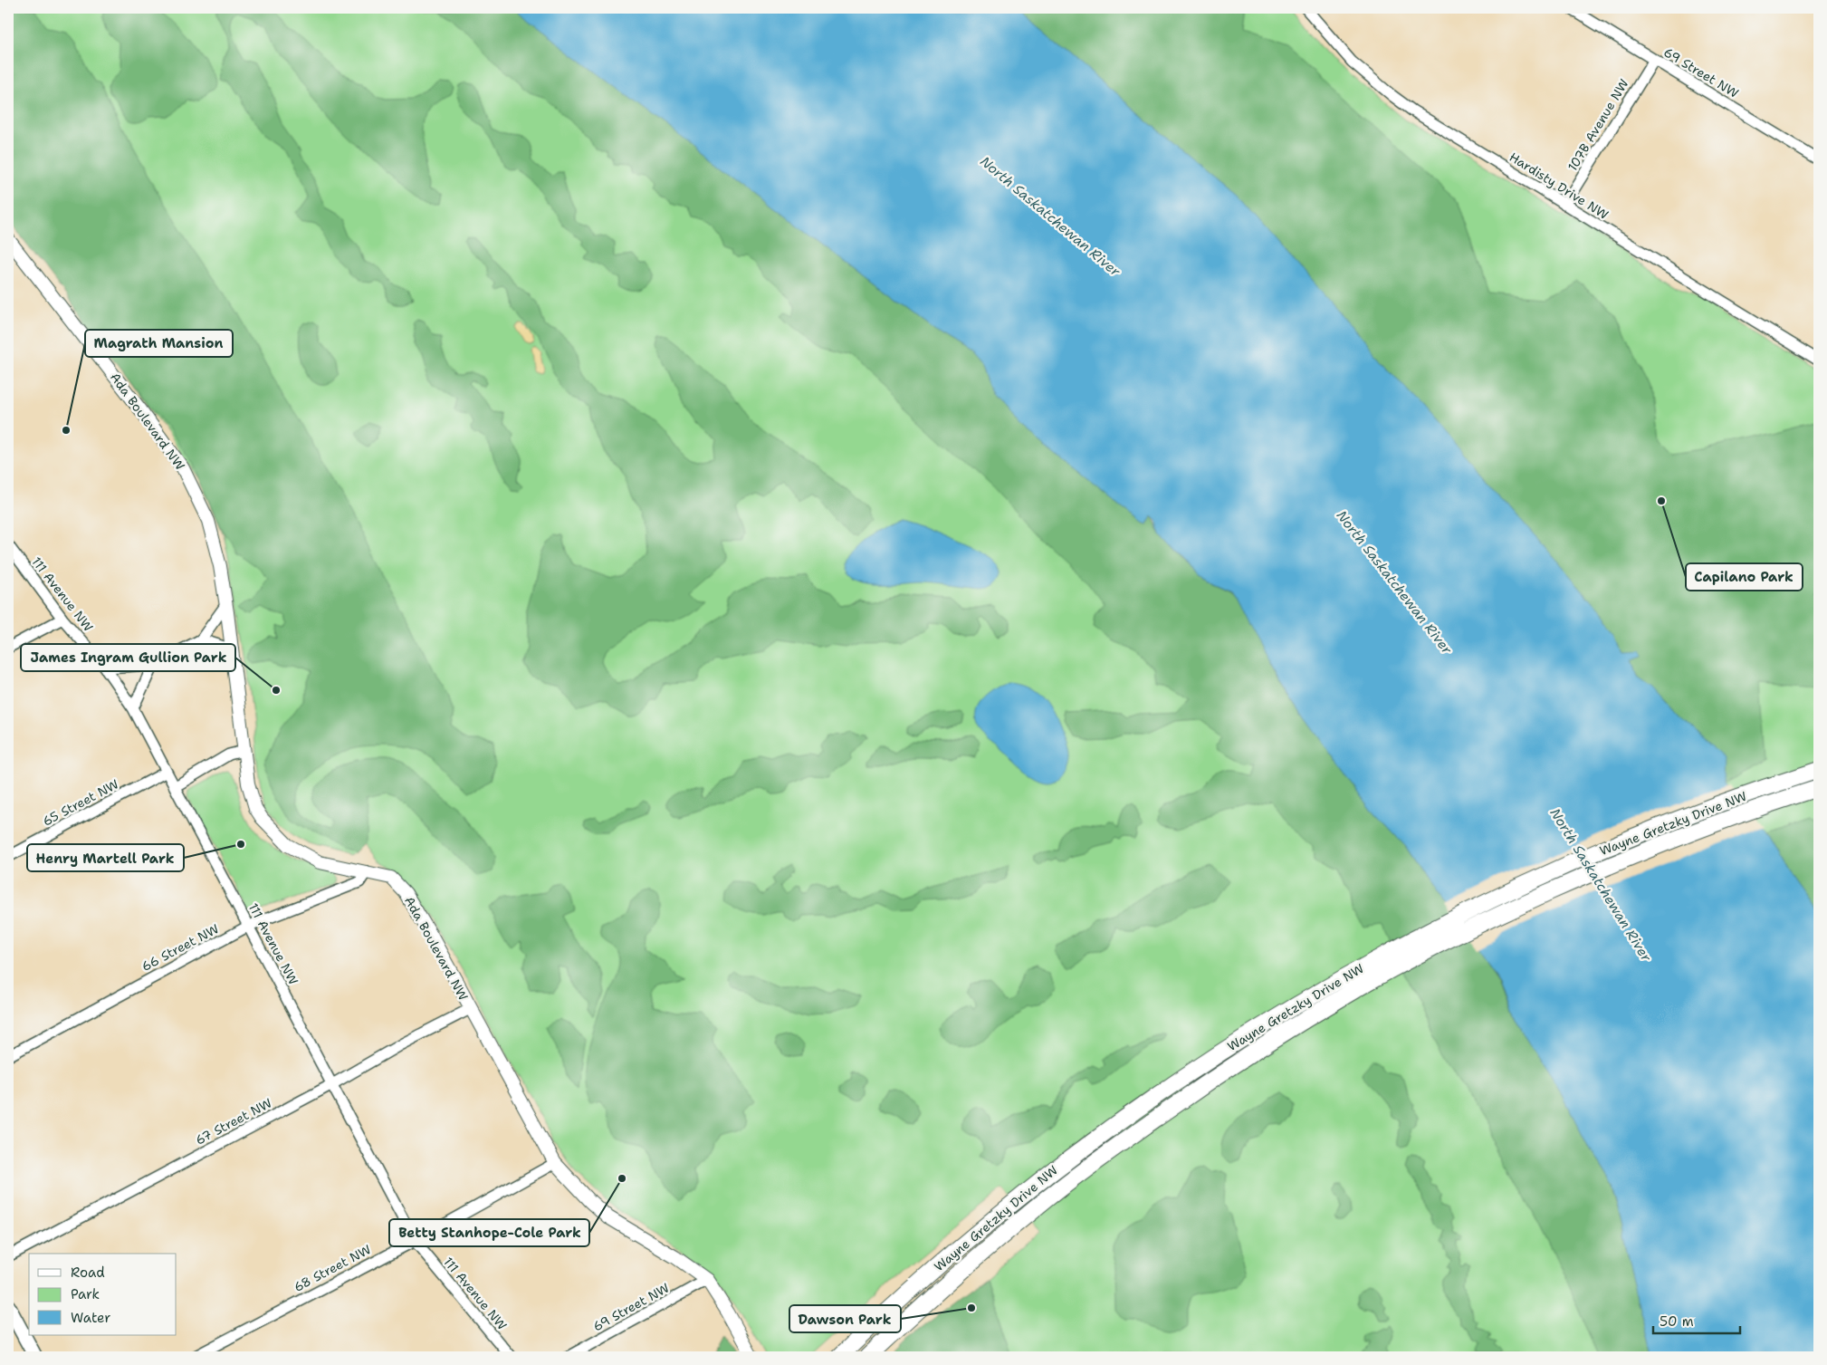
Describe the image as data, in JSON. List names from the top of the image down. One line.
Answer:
{"streets":{"main road":["Wayne Gretzky Drive NW"],"street":["69 Street NW","107B Avenue NW","Hardisty Drive NW","Ada Boulevard NW","111 Avenue NW","65 Street NW","66 Street NW","67 Street NW","68 Street NW"]},"crossings":[["69 Street NW","107B Avenue NW"],["69 Street NW","Ada Boulevard NW"],["107B Avenue NW","Hardisty Drive NW"],["Ada Boulevard NW","66 Street NW"],["Ada Boulevard NW","67 Street NW"],["Ada Boulevard NW","68 Street NW"],["111 Avenue NW","65 Street NW"],["111 Avenue NW","66 Street NW"],["111 Avenue NW","67 Street NW"],["111 Avenue NW","68 Street NW"]],"water":["North Saskatchewan River"],"places":["Magrath Mansion","Capilano Park","James Ingram Gullion Park","Henry Martell Park","Betty Stanhope-Cole Park","Dawson Park"],"legend":["Road","Park","Water"],"scale_bar":"50 m"}
